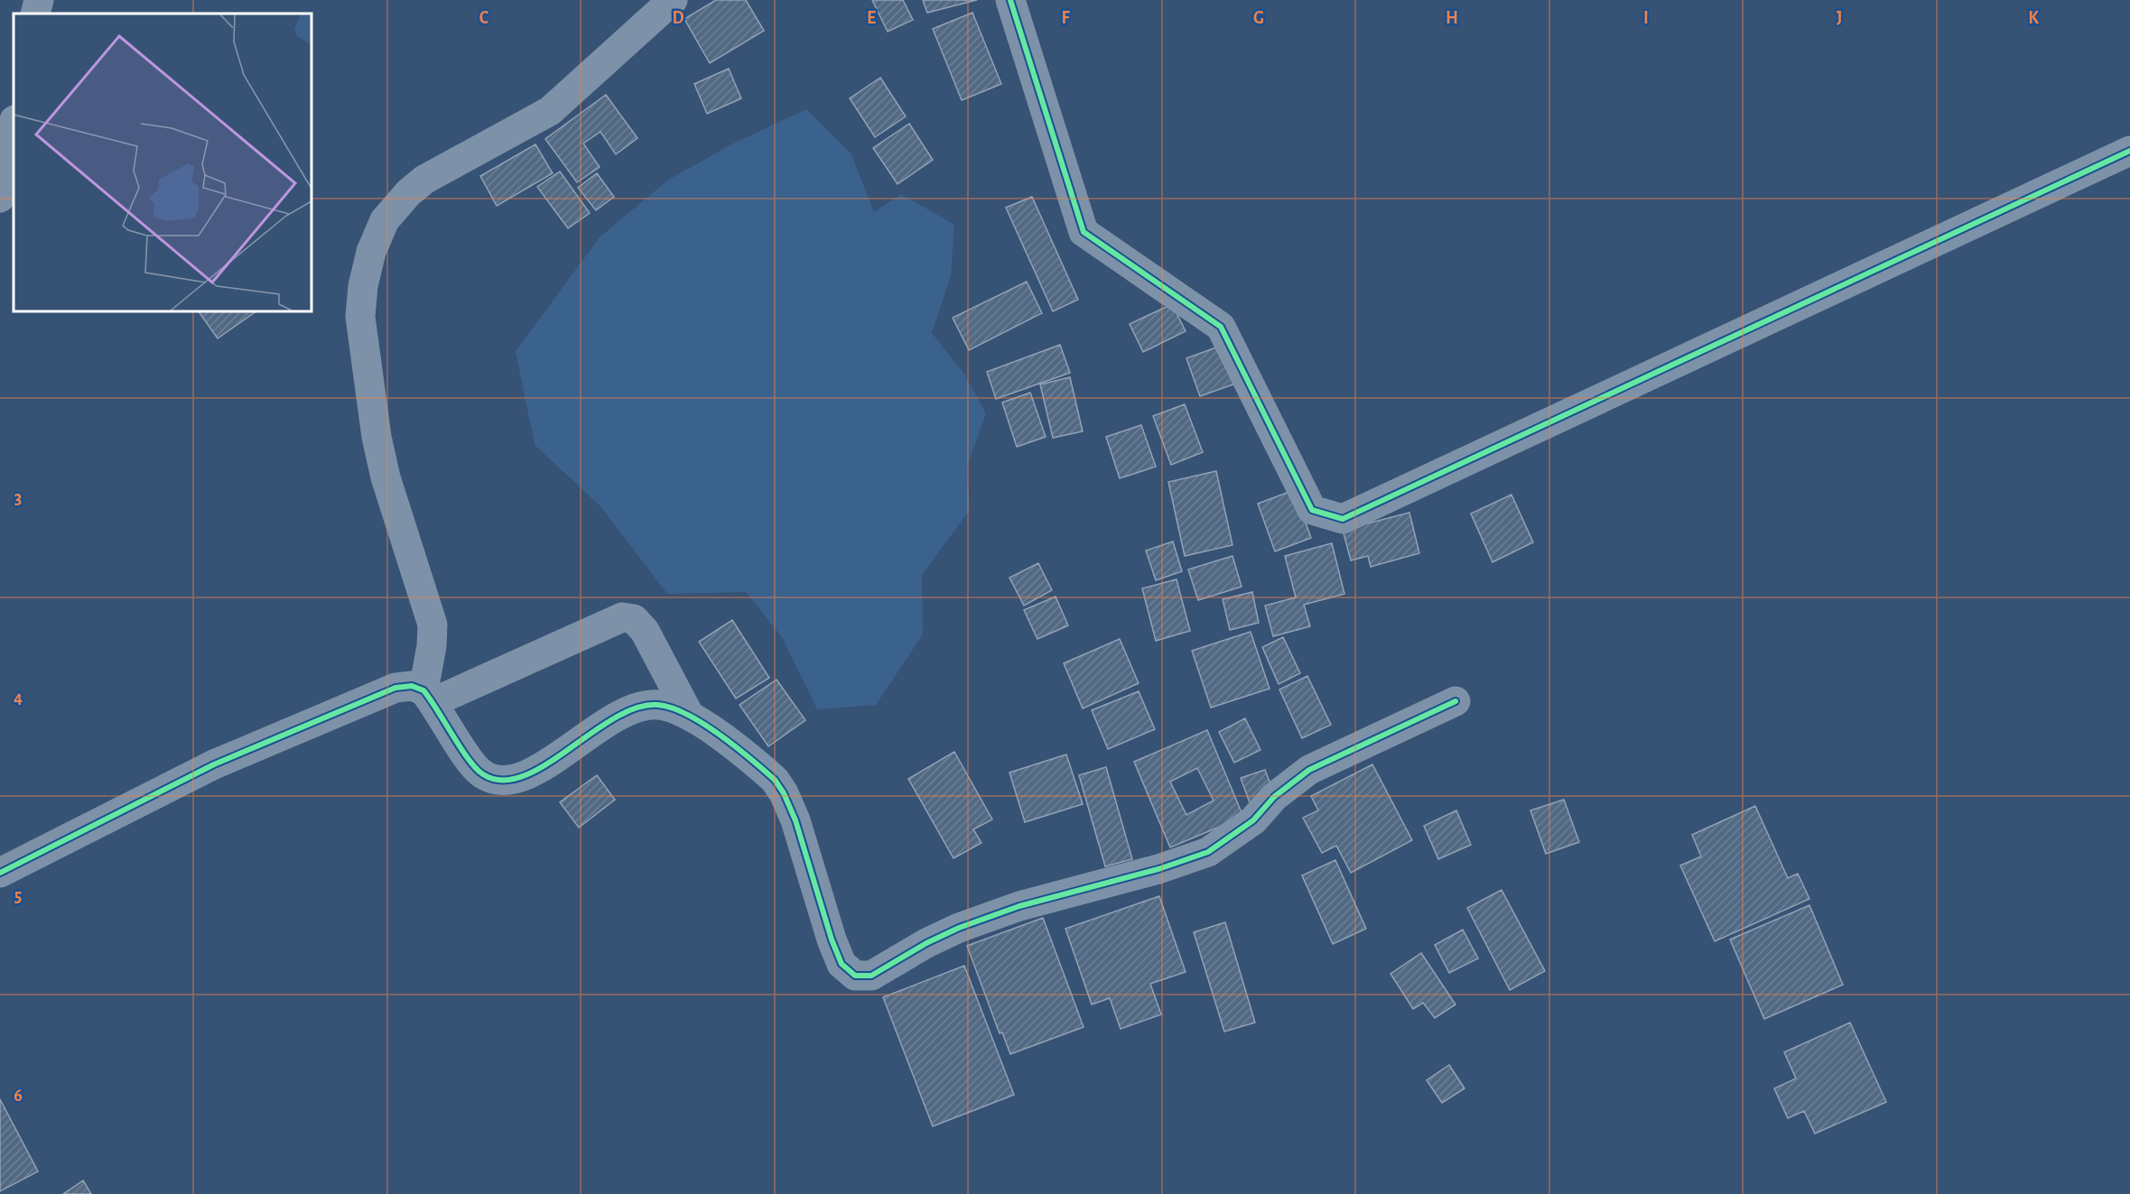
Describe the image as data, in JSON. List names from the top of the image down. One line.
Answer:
{"grid":{"columns":["C","D","E","F","G","H","I","J","K"],"rows":["3","4","5","6"]}}
